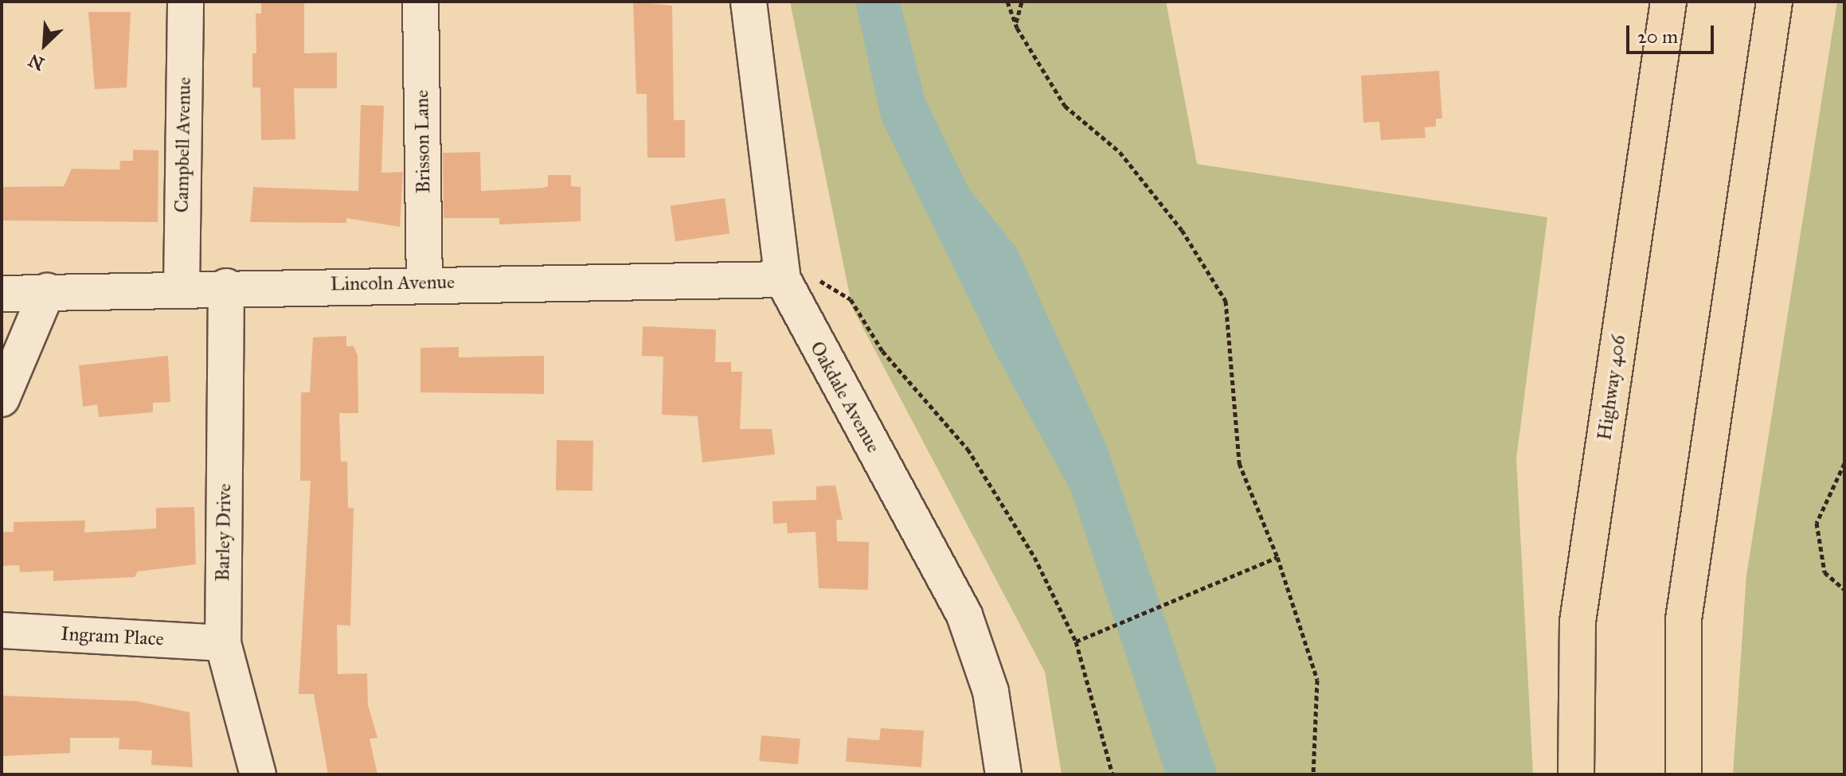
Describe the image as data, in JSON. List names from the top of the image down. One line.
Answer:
{"streets":{"highway":["Highway 406"],"street":["Brisson Lane","Campbell Avenue","Lincoln Avenue","Oakdale Avenue","Barley Drive","Ingram Place"]},"crossings":[["Brisson Lane","Lincoln Avenue"],["Campbell Avenue","Lincoln Avenue"],["Lincoln Avenue","Oakdale Avenue"],["Lincoln Avenue","Barley Drive"],["Barley Drive","Ingram Place"]],"scale_bar":"20 m","north":"bottom left"}
